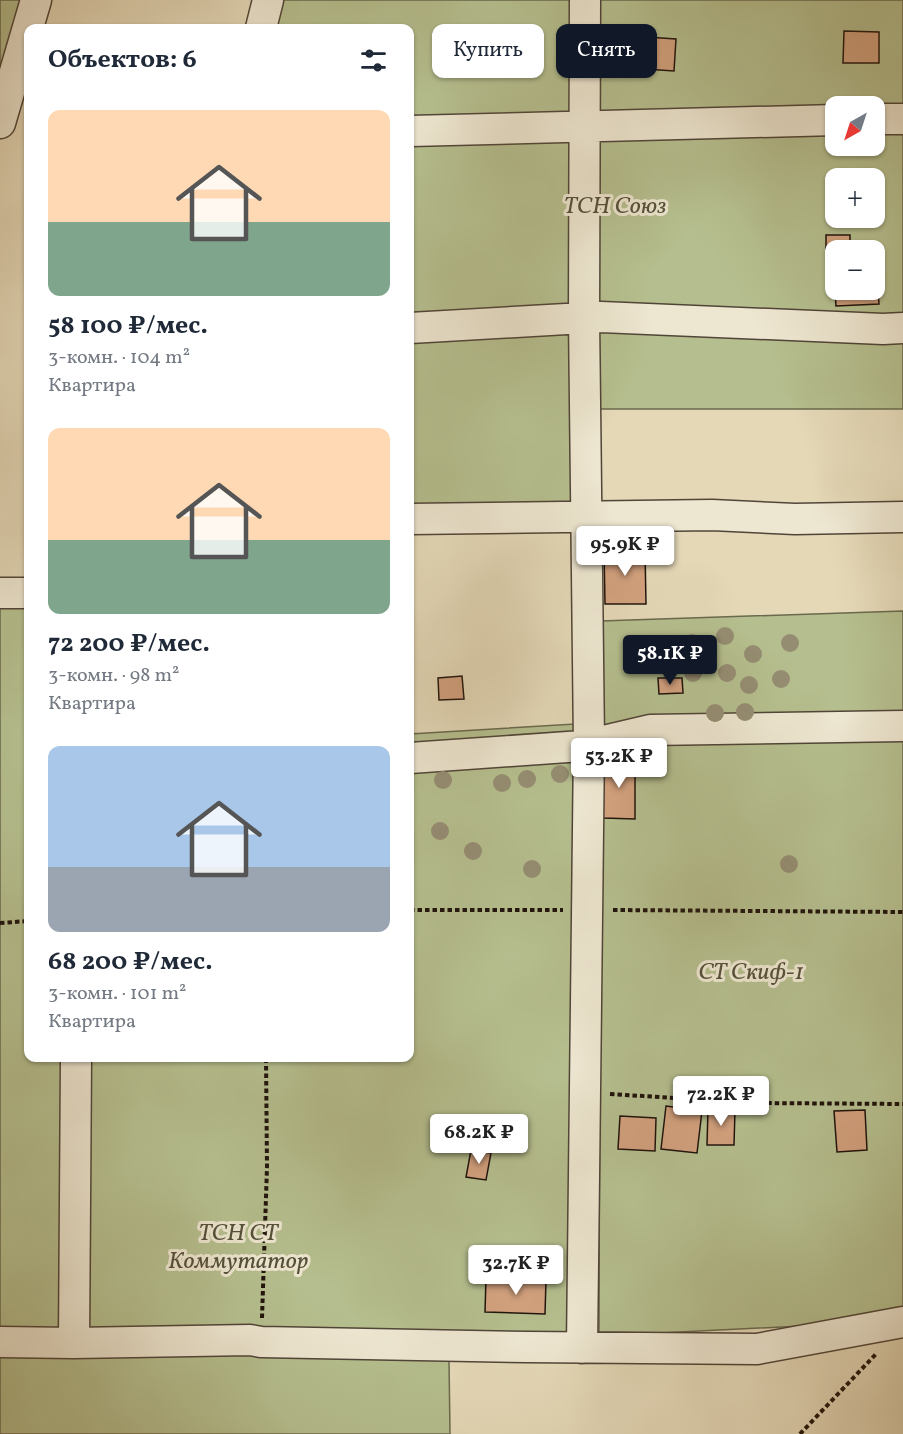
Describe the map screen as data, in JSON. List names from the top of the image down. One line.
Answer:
{"parks":["ТСН Союз","СТ Скиф-1","ТСН СТ Коммутатор"],"north":"bottom left","page":{"chip":["Купить","Снять"],"heading":"Объектов: 6","map_buttons":["+","−"],"list":[{"name":"58 100 ₽/мес.","note":"3-комн. · 104 m² · Квартира"},{"name":"72 200 ₽/мес.","note":"3-комн. · 98 m² · Квартира"},{"name":"68 200 ₽/мес.","note":"3-комн. · 101 m² · Квартира"}],"price":["95.9K ₽","58.1K ₽","53.2K ₽","72.2K ₽","68.2K ₽","32.7K ₽"]}}
